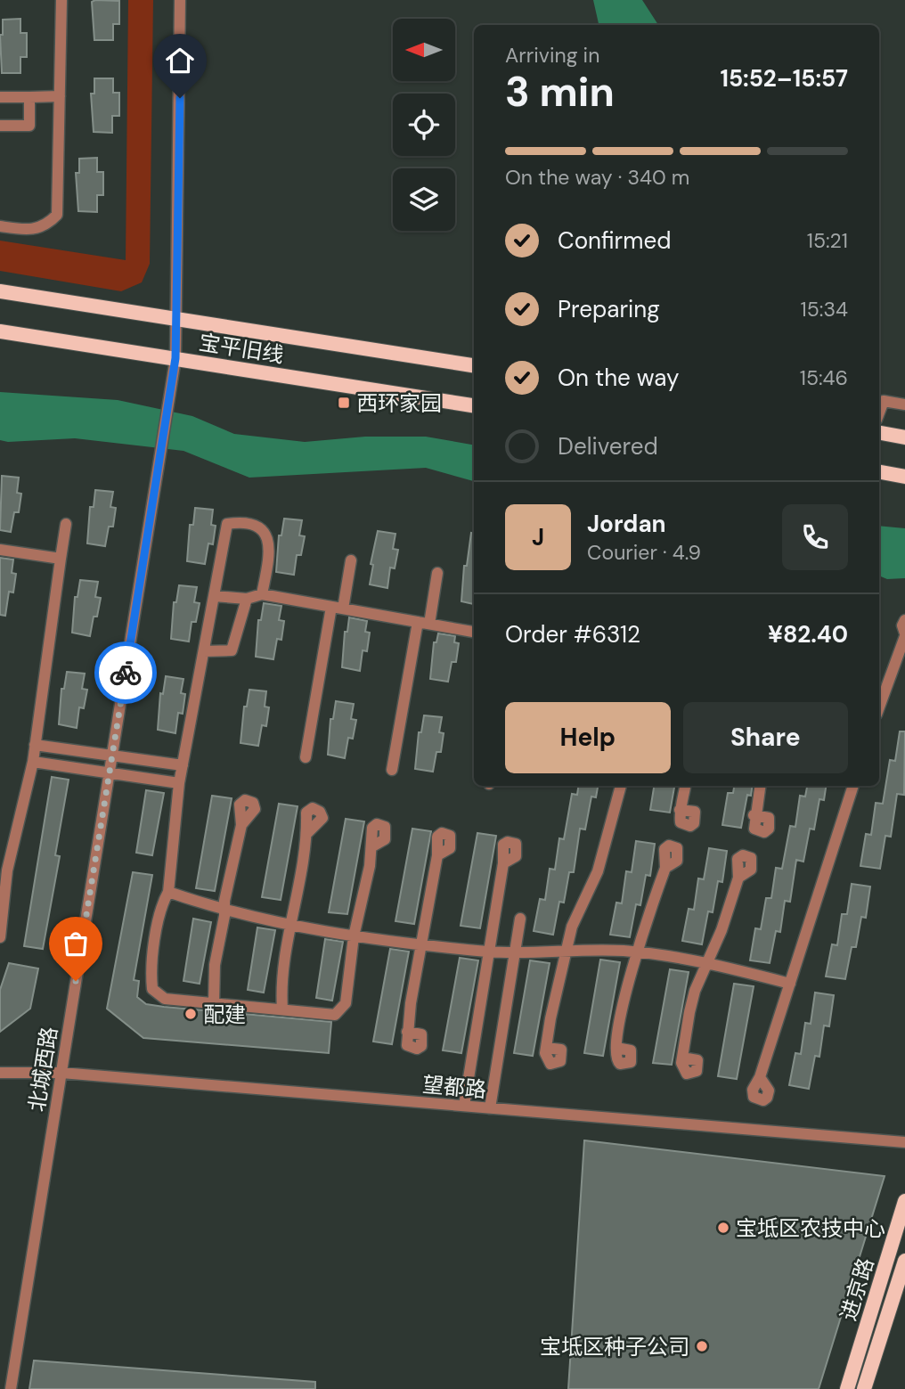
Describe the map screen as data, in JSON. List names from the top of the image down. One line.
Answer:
{"streets":{"main road":["宝平旧线","进京路"],"street":["北城西路","望都路"]},"crossings":[["宝平旧线","北城西路"],["北城西路","望都路"]],"places":{"transit":["西环家园"],"other":["配建","宝坻区农技中心","宝坻区种子公司"]},"north":"left","page":{"heading":["3 min","Arriving in","15:52–15:57"],"panel":["Jordan","Courier · 4.9","Order #6312","¥82.40"],"bar":"On the way · 340 m","list":[["Confirmed","15:21"],["Preparing","15:34"],["On the way","15:46"],"Delivered"],"round":"J","buttons":["Help","Share"]}}
